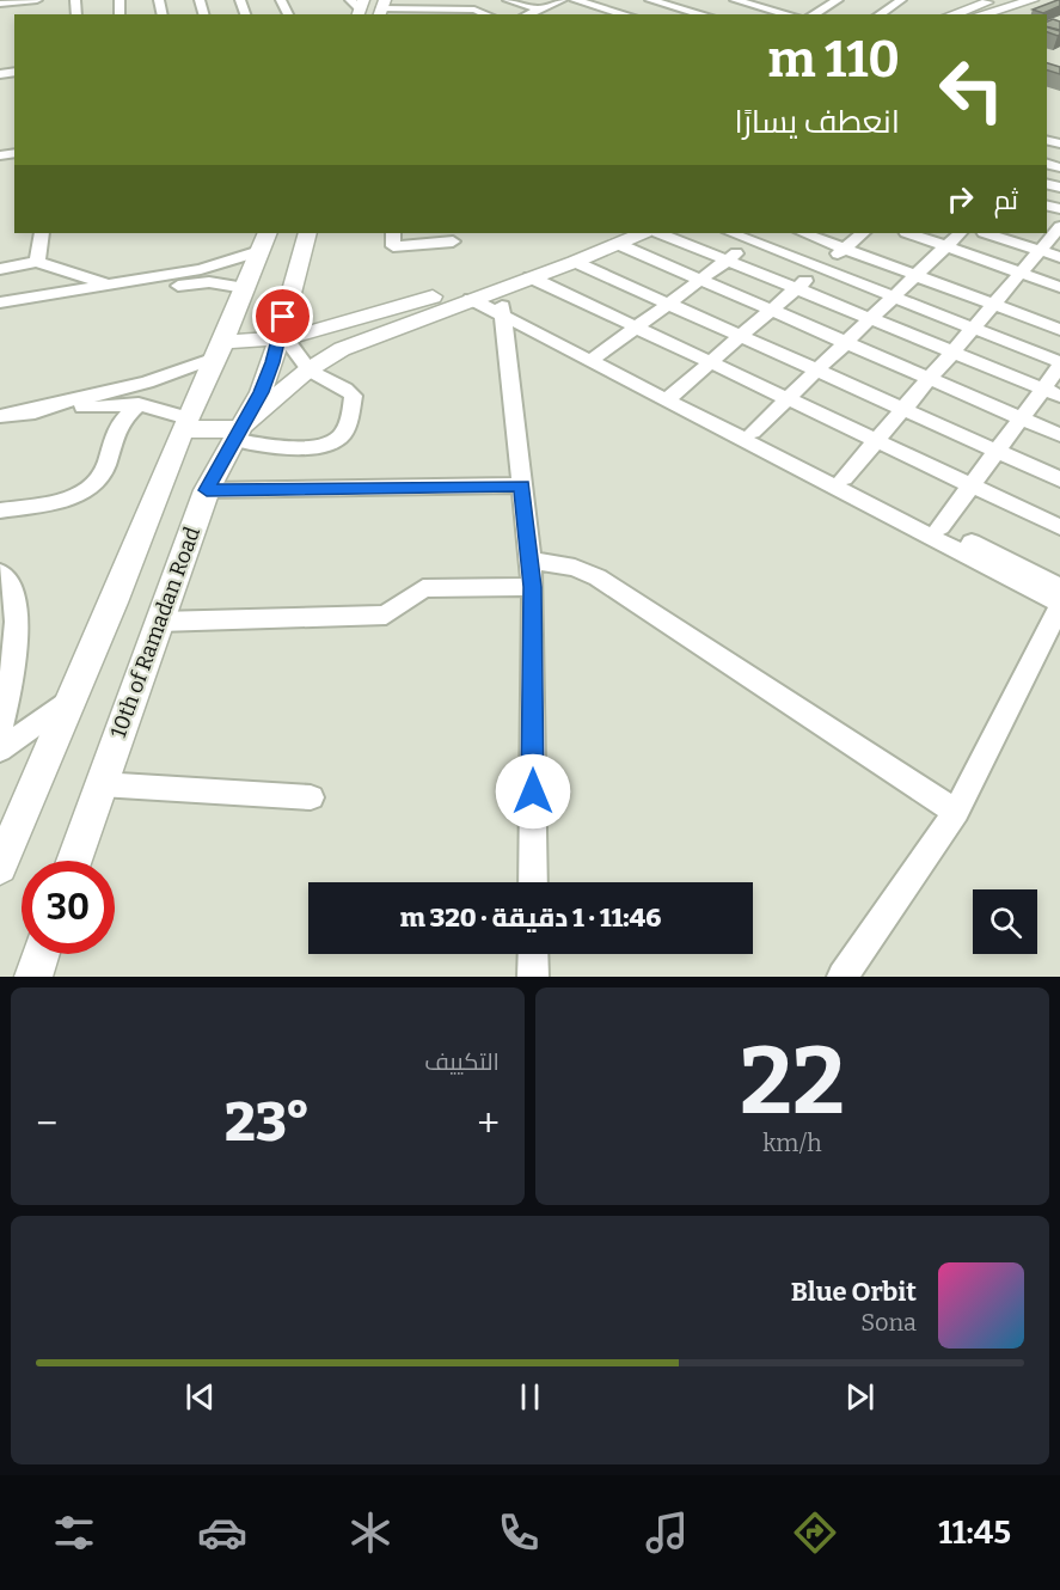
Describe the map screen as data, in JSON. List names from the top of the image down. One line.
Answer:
{"streets":{"main road":["10th of Ramadan Road"]},"page":{"turn":["110 m","انعطف يسارًا"],"then":"ثم","limit":"30","trip":"11:46 · 1 دقيقة · 320 m","tile":[["22","km/h"],"التكييف"],"heat":["−","23°","+"],"song":["Blue Orbit","Sona"],"tabs":"11:45"}}
